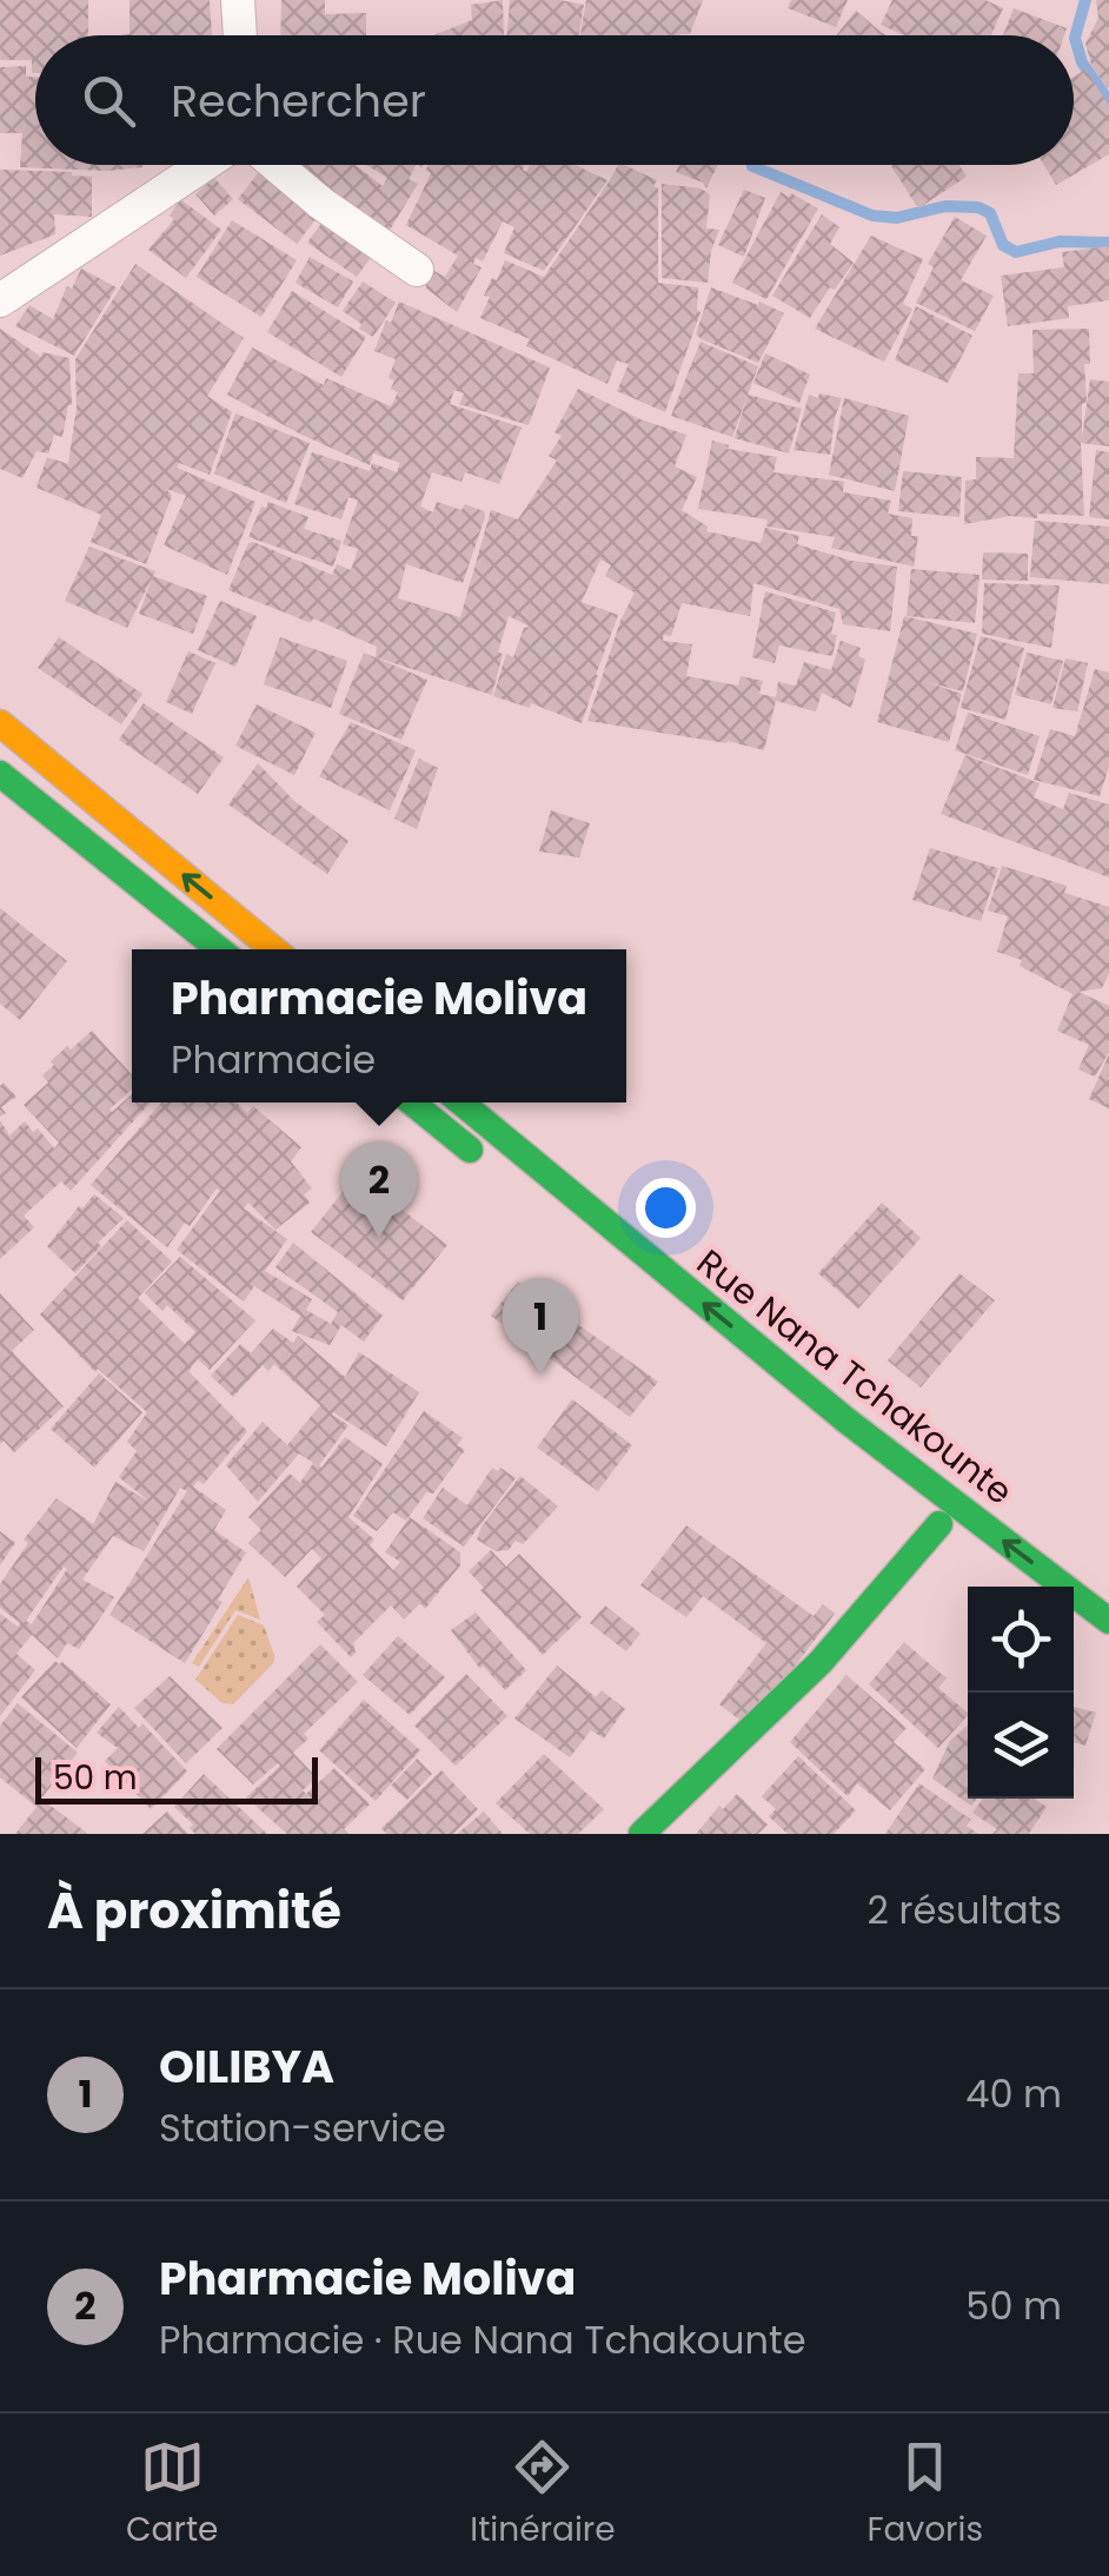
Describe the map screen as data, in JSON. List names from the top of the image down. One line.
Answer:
{"streets":{"main road":["Rue Nana Tchakounte"]},"one_way":["Rue Nana Tchakounte"],"scale_bar":"50 m","page":{"search":"Rechercher","popup":["Pharmacie Moliva","Pharmacie"],"pins":["2","1"],"scale":"50 m","heading":["À proximité","2 résultats"],"list":[{"mark":"1","name":"OILIBYA","note":"Station-service","value":"40 m"},{"mark":"2","name":"Pharmacie Moliva","note":"Pharmacie · Rue Nana Tchakounte","value":"50 m"}],"nav":["Carte","Itinéraire","Favoris"]}}
